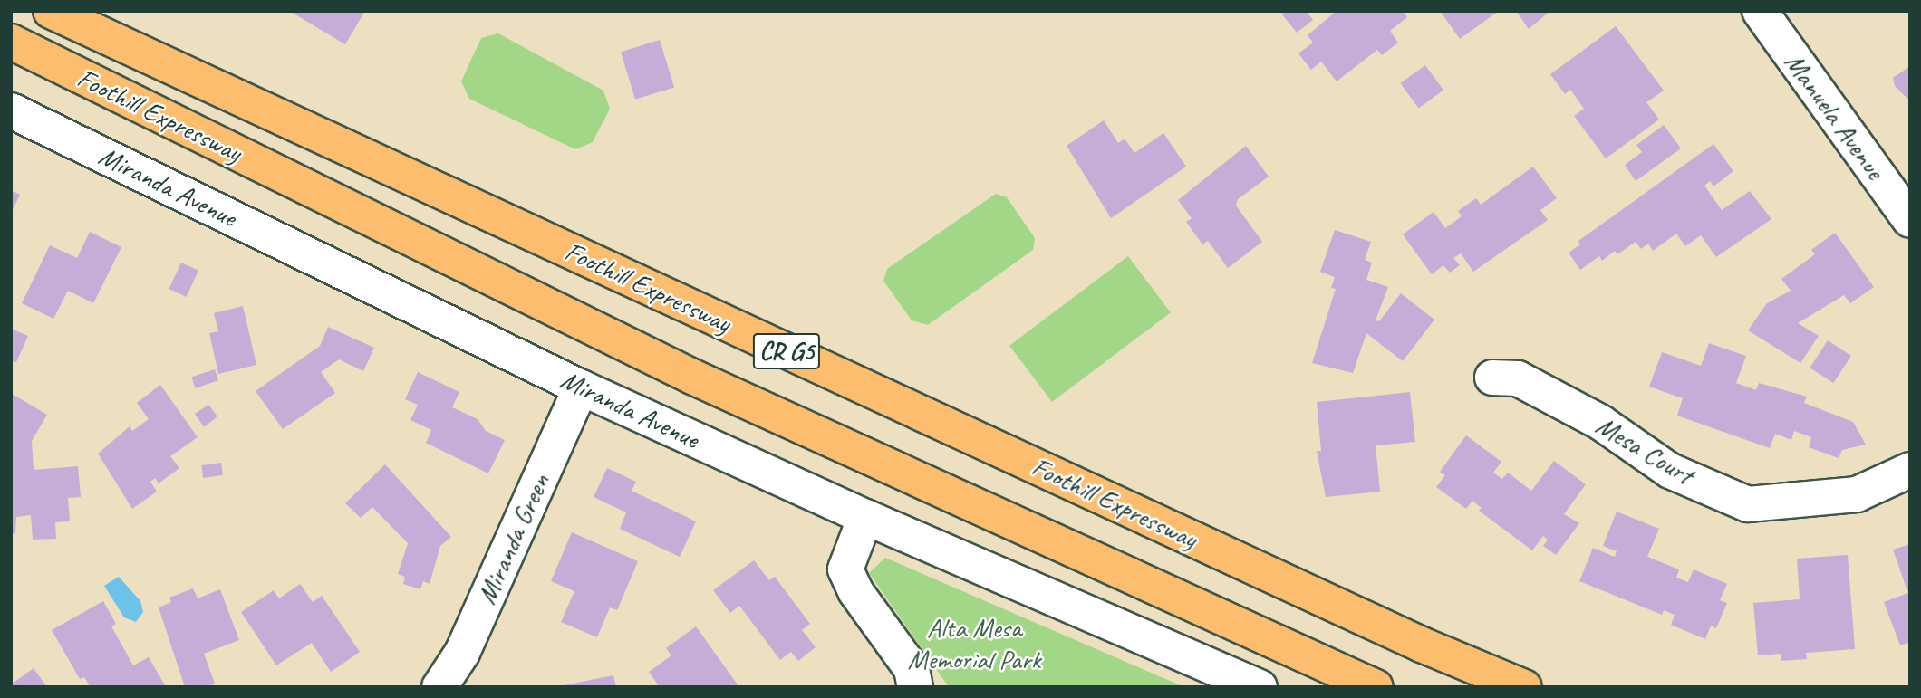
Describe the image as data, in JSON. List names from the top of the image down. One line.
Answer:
{"streets":{"highway":["Foothill Expressway","CR G5"],"street":["Manuela Avenue","Miranda Avenue","Mesa Court","Miranda Green"]},"crossings":[["Miranda Avenue","Miranda Green"]],"parks":["Alta Mesa Memorial Park"]}
